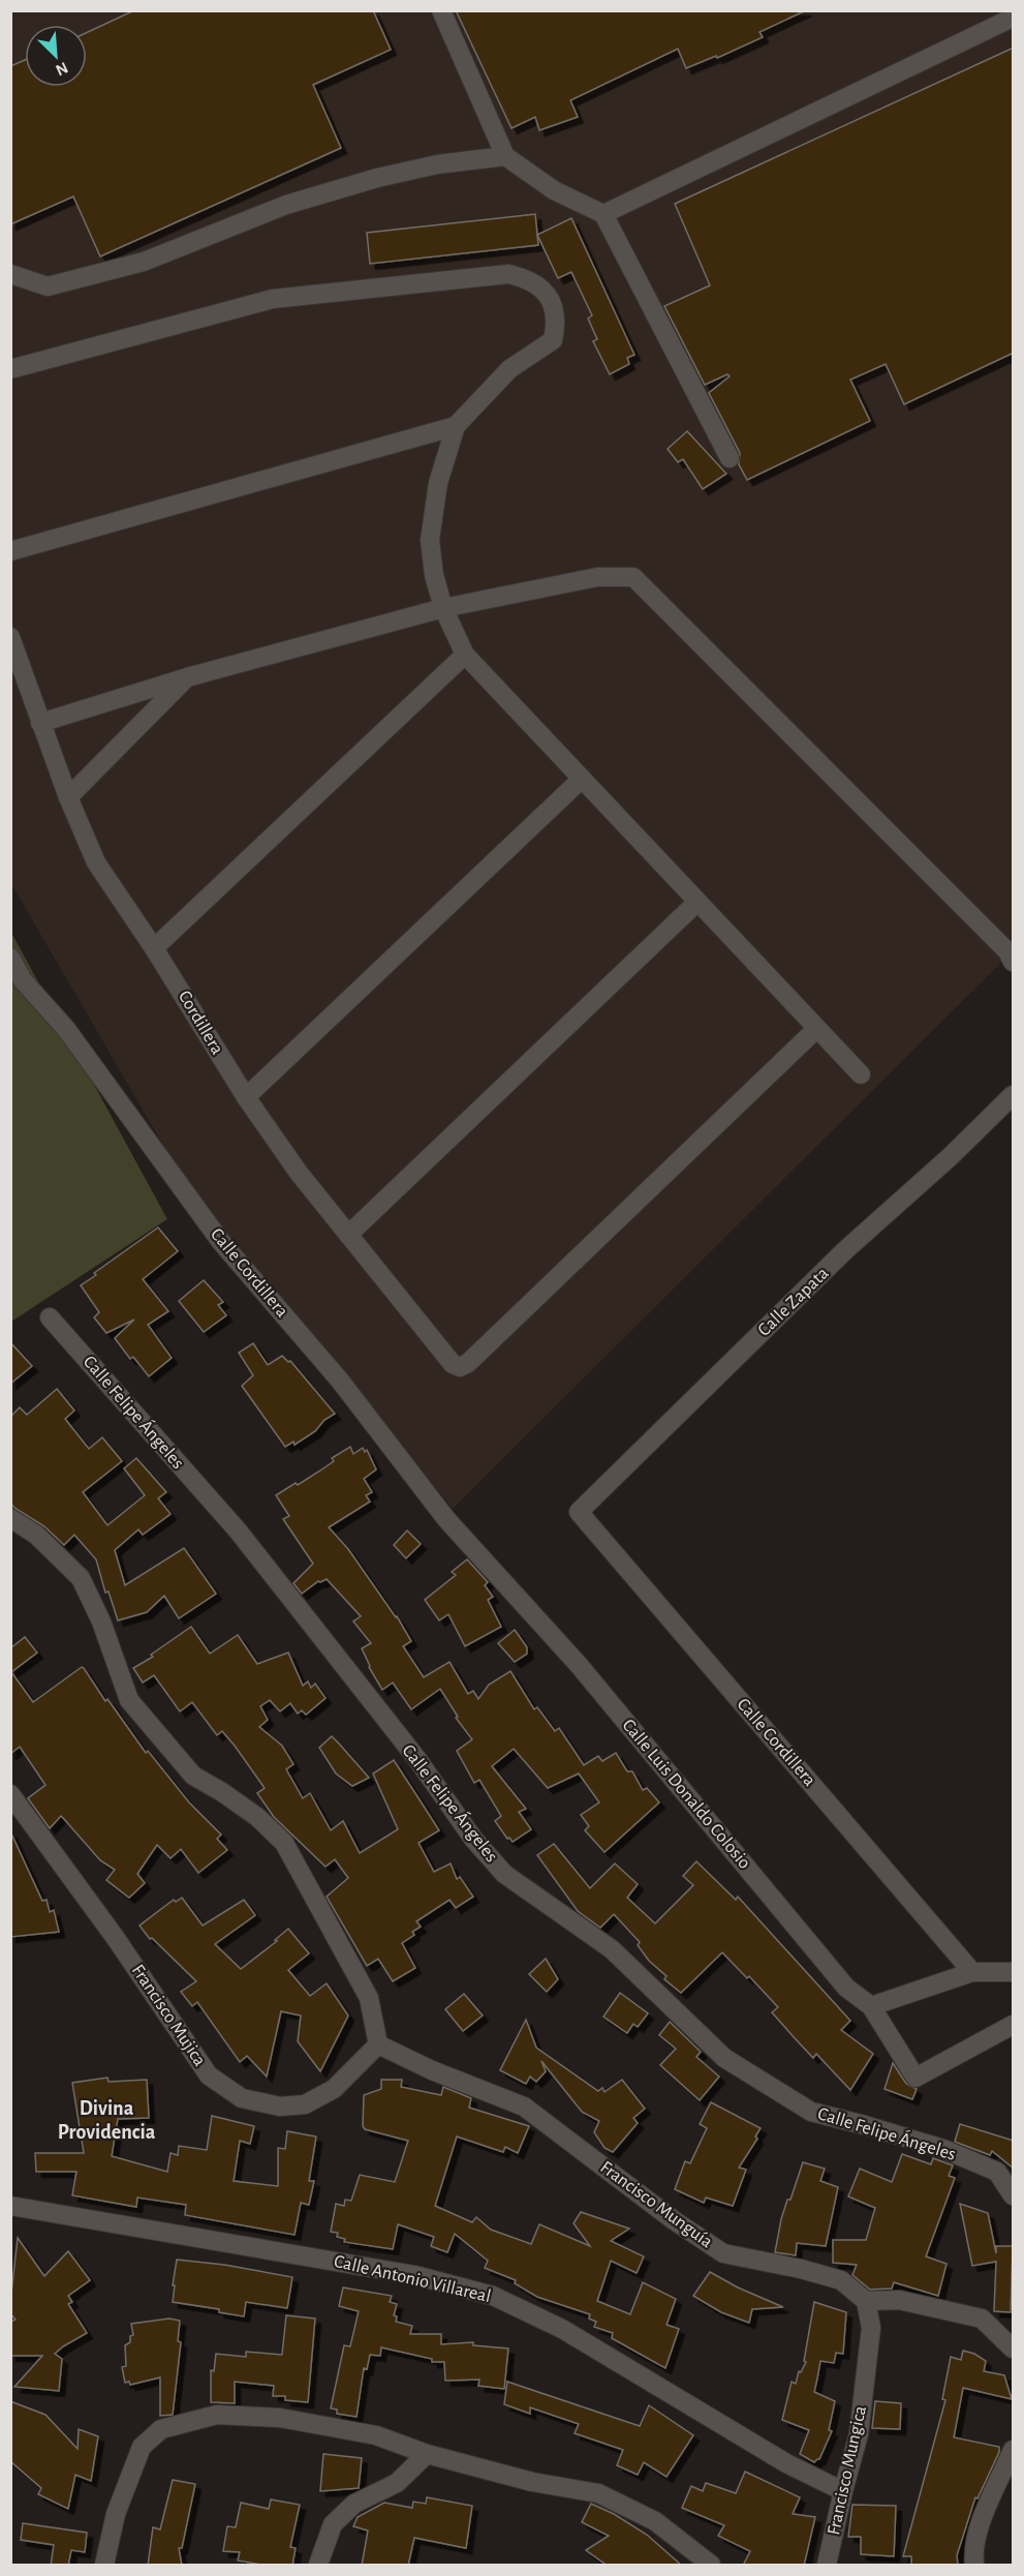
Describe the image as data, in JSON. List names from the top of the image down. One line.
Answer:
{"streets":{"street":["Cordillera","Calle Cordillera","Calle Zapata","Calle Felipe Ángeles","Calle Luis Donaldo Colosio","Francisco Mujica","Francisco Munguía","Calle Antonio Villareal","Francisco Mungica"]},"crossings":[["Calle Cordillera","Calle Zapata"],["Calle Cordillera","Calle Luis Donaldo Colosio"],["Francisco Mujica","Francisco Munguía"],["Francisco Munguía","Francisco Mungica"],["Calle Antonio Villareal","Francisco Mungica"]],"districts":["Divina Providencia"],"north":"bottom right"}
